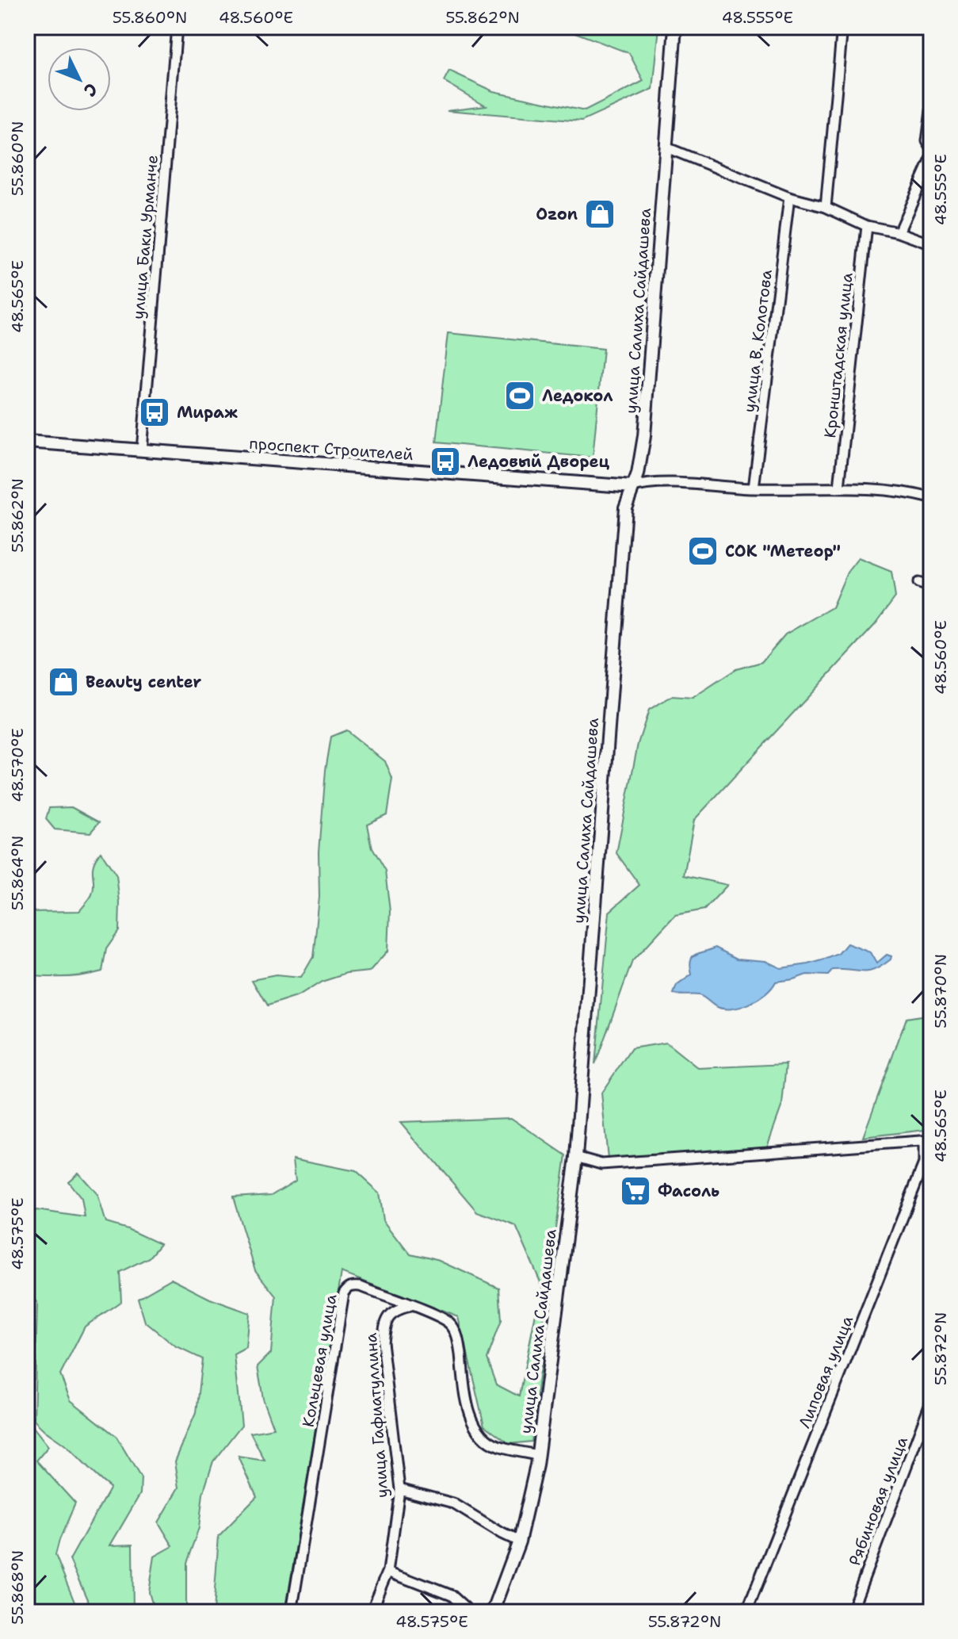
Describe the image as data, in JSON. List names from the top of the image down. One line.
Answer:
{"streets":{"street":["улица Баки Урманче","улица Салиха Сайдашева","улица В. Колотова","Кронштадская улица","проспект Строителей","Кольцевая улица","Липовая улица","улица Гафиатуллина","Рябиновая улица"]},"crossings":[["улица Баки Урманче","проспект Строителей"],["улица Салиха Сайдашева","проспект Строителей"],["улица Салиха Сайдашева","Кольцевая улица"],["Кольцевая улица","улица Гафиатуллина"]],"places":{"shop":["Ozon","Beauty center"],"sports":["Ледокол","СОК \"Метеор\""],"bus stop":["Мираж","Ледовый Дворец"],"supermarket":["Фасоль"]},"north":"bottom right","coordinates":["55.860°N","48.560°E","55.862°N","48.555°E","48.565°E","48.570°E","55.864°N","55.870°N","48.575°E","55.872°N","55.868°N"]}
